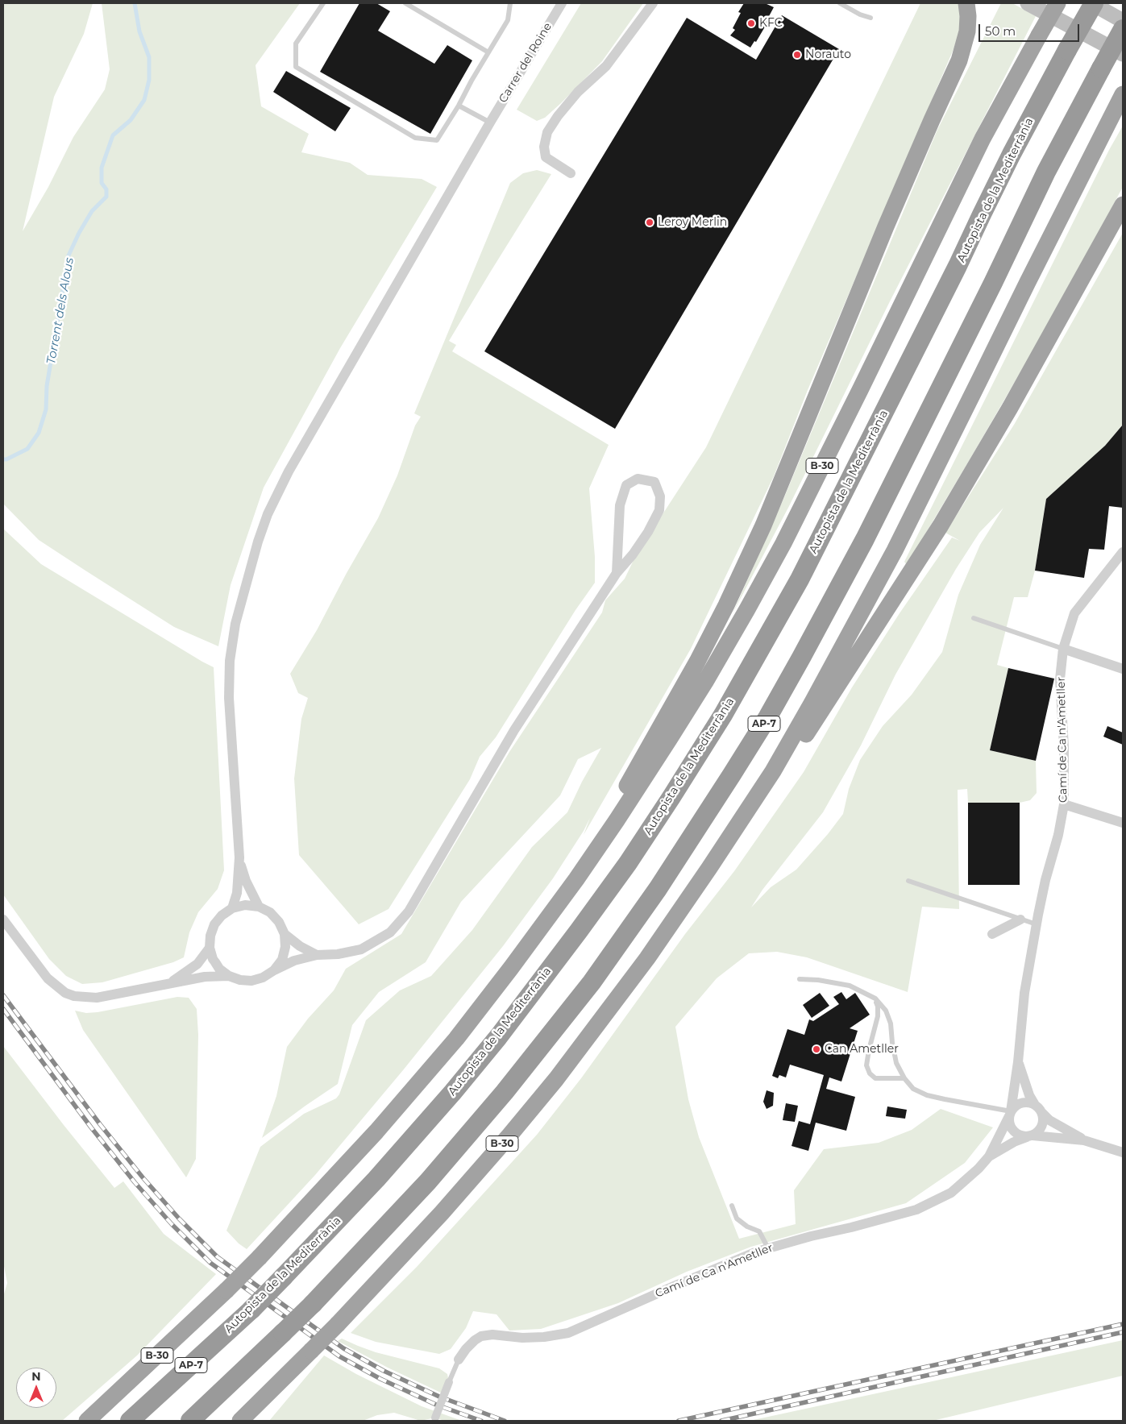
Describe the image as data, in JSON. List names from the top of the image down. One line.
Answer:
{"streets":{"highway":["Autopista de la Mediterrània","B-30","AP-7"],"street":["Carrer del Roine","Camí de Ca n'Ametller"]},"water":["Torrent dels Alous"],"places":["KFC","Norauto","Leroy Merlin","Can Ametller"],"scale_bar":"50 m","north":"top"}
